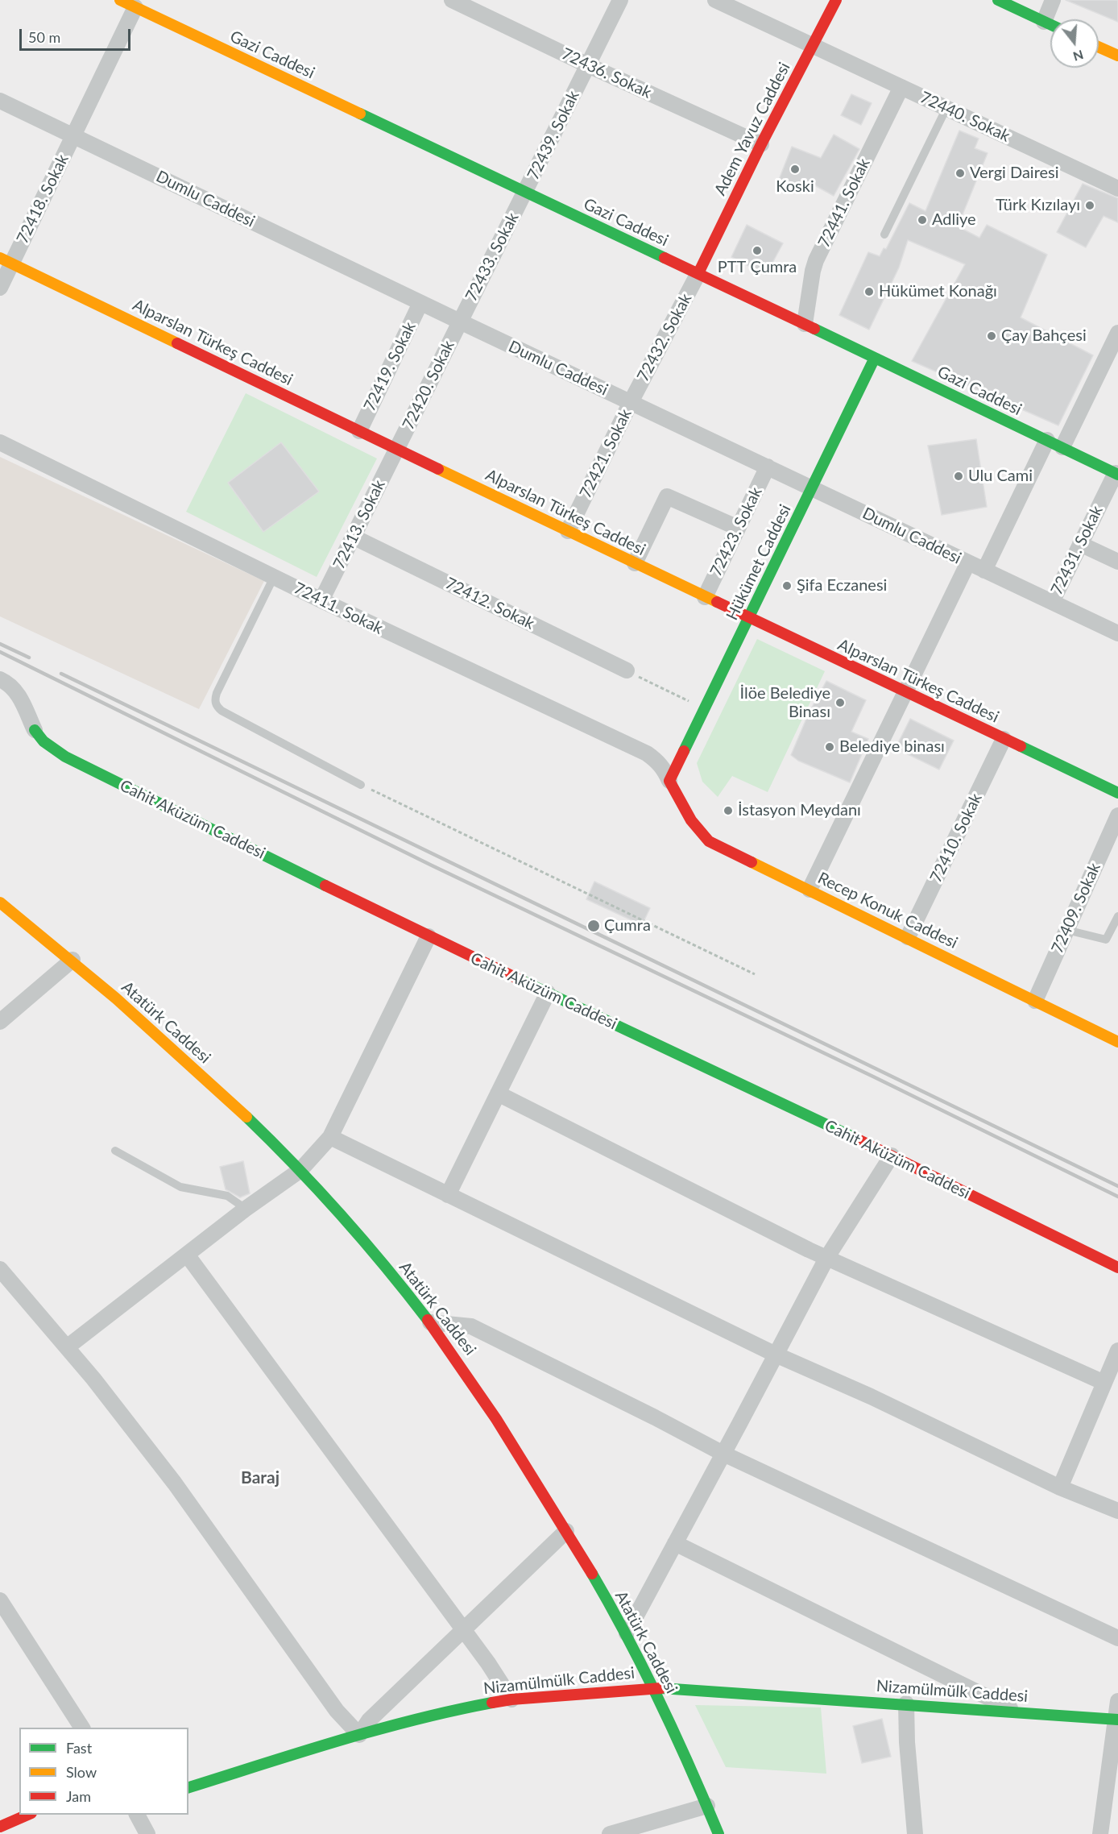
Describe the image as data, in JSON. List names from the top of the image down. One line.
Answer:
{"streets":{"street":["Gazi Caddesi","72436. Sokak","72440. Sokak","Adem Yavuz Caddesi","72439. Sokak","72418. Sokak","Dumlu Caddesi","72441. Sokak","72433. Sokak","72432. Sokak","Alparslan Türkeş Caddesi","72419. Sokak","72420. Sokak","72421. Sokak","72413. Sokak","72423. Sokak","72431. Sokak","Hükümet Caddesi","72412. Sokak","72411. Sokak","Cahit Aküzüm Caddesi","72410. Sokak","72409. Sokak","Recep Konuk Caddesi","Atatürk Caddesi","Nizamülmülk Caddesi"]},"crossings":[["Gazi Caddesi","Adem Yavuz Caddesi"],["Gazi Caddesi","72439. Sokak"],["Gazi Caddesi","72418. Sokak"],["Gazi Caddesi","72441. Sokak"],["Gazi Caddesi","72433. Sokak"],["Gazi Caddesi","72432. Sokak"],["Gazi Caddesi","72431. Sokak"],["Gazi Caddesi","Hükümet Caddesi"],["72436. Sokak","Adem Yavuz Caddesi"],["72436. Sokak","72439. Sokak"],["72440. Sokak","Adem Yavuz Caddesi"],["72440. Sokak","72441. Sokak"],["Adem Yavuz Caddesi","72432. Sokak"],["72439. Sokak","72433. Sokak"],["72418. Sokak","Dumlu Caddesi"],["72418. Sokak","Alparslan Türkeş Caddesi"],["Dumlu Caddesi","72433. Sokak"],["Dumlu Caddesi","72432. Sokak"],["Dumlu Caddesi","72419. Sokak"],["Dumlu Caddesi","72420. Sokak"],["Dumlu Caddesi","72421. Sokak"],["Dumlu Caddesi","72423. Sokak"],["Dumlu Caddesi","72431. Sokak"],["Dumlu Caddesi","Hükümet Caddesi"],["72433. Sokak","72420. Sokak"],["72432. Sokak","72421. Sokak"],["Alparslan Türkeş Caddesi","72419. Sokak"],["Alparslan Türkeş Caddesi","72420. Sokak"],["Alparslan Türkeş Caddesi","72421. Sokak"],["Alparslan Türkeş Caddesi","72413. Sokak"],["Alparslan Türkeş Caddesi","72423. Sokak"],["Alparslan Türkeş Caddesi","Hükümet Caddesi"],["Alparslan Türkeş Caddesi","72410. Sokak"],["72420. Sokak","72413. Sokak"],["72413. Sokak","72412. Sokak"],["72413. Sokak","72411. Sokak"],["Hükümet Caddesi","72411. Sokak"],["Hükümet Caddesi","Recep Konuk Caddesi"],["72411. Sokak","Recep Konuk Caddesi"],["72410. Sokak","Recep Konuk Caddesi"],["72409. Sokak","Recep Konuk Caddesi"],["Atatürk Caddesi","Nizamülmülk Caddesi"]],"districts":["Baraj"],"places":["Koski","Vergi Dairesi","Türk Kızılayı","Adliye","PTT Çumra","Hükümet Konağı","Çay Bahçesi","Ulu Cami","Şifa Eczanesi","İlöe Belediye Binası","Belediye binası","İstasyon Meydanı","Çumra"],"legend":["Fast","Slow","Jam"],"scale_bar":"50 m","north":"bottom"}
